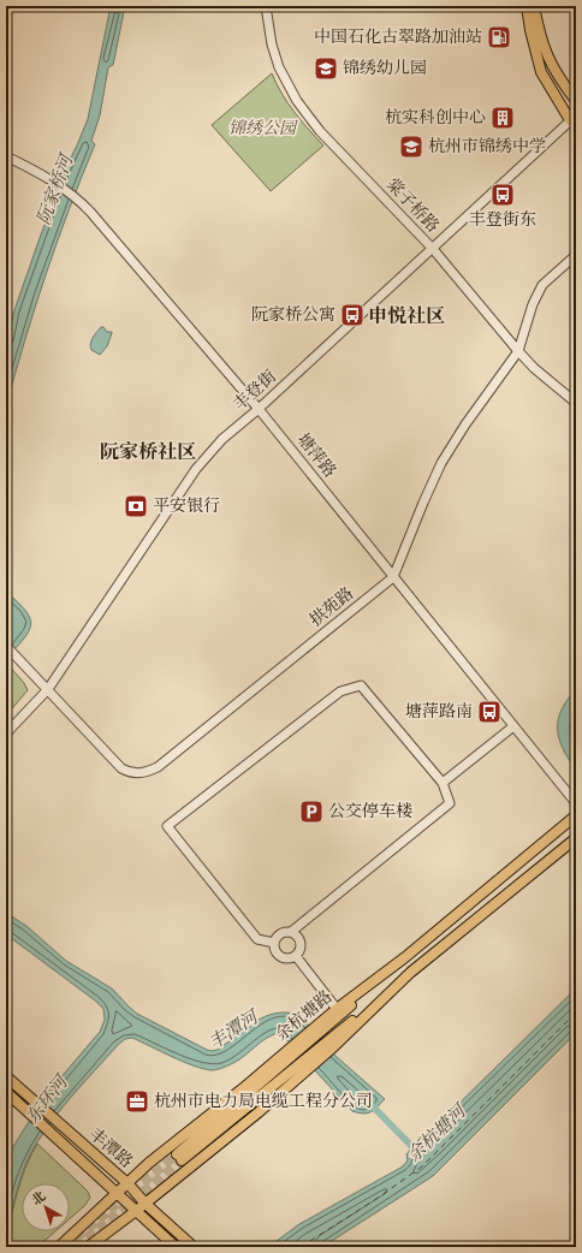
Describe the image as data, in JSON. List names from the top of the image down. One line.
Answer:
{"streets":{"main road":["余杭塘路","丰潭路"],"street":["棠子桥路","丰登街","塘萍路","拱苑路"]},"crossings":[["棠子桥路","丰登街"],["棠子桥路","拱苑路"],["丰登街","塘萍路"],["丰登街","拱苑路"],["塘萍路","拱苑路"],["余杭塘路","丰潭路"]],"districts":["申悦社区","阮家桥社区"],"water":["阮家桥河","丰潭河","东环河","余杭塘河"],"parks":["锦绣公园"],"places":{"fuel station":["中国石化古翠路加油站"],"school or university":["锦绣幼儿园","杭州市锦绣中学"],"building":["杭实科创中心"],"bus stop":["丰登街东","阮家桥公寓","塘萍路南"],"bank":["平安银行"],"parking":["公交停车楼"],"office":["杭州市电力局电缆工程分公司"]},"north":"top left"}
